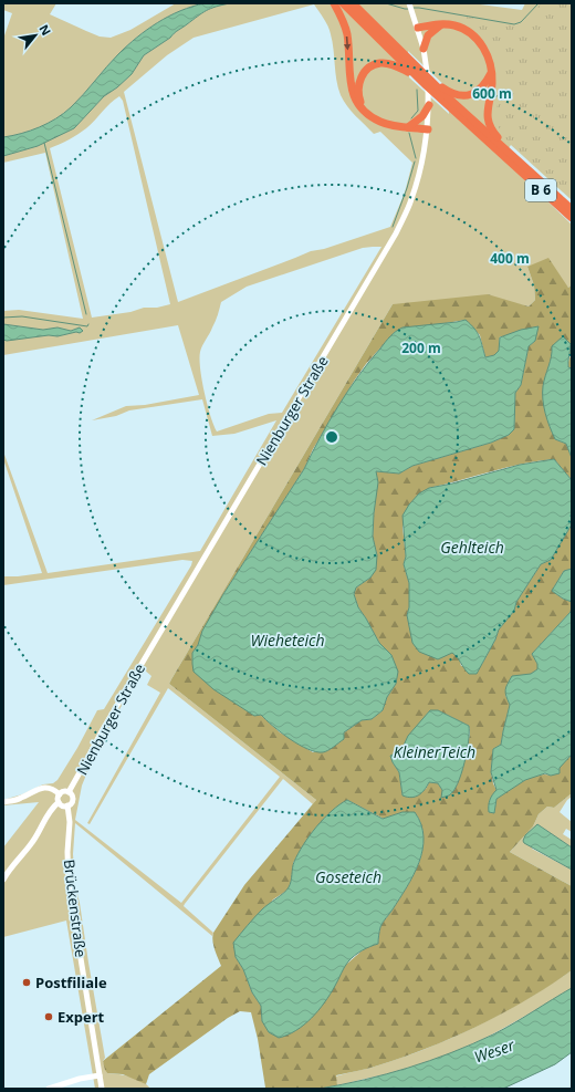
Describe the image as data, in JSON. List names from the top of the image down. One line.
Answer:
{"streets":{"highway":["B 6"],"street":["Nienburger Straße","Brückenstraße"]},"crossings":[["Nienburger Straße","Brückenstraße"]],"water":["Gehlteich","Wieheteich","KleinerTeich","Goseteich","Weser"],"places":["Postfiliale","Expert"],"north":"top right","rings":["600 m","400 m","200 m"]}
